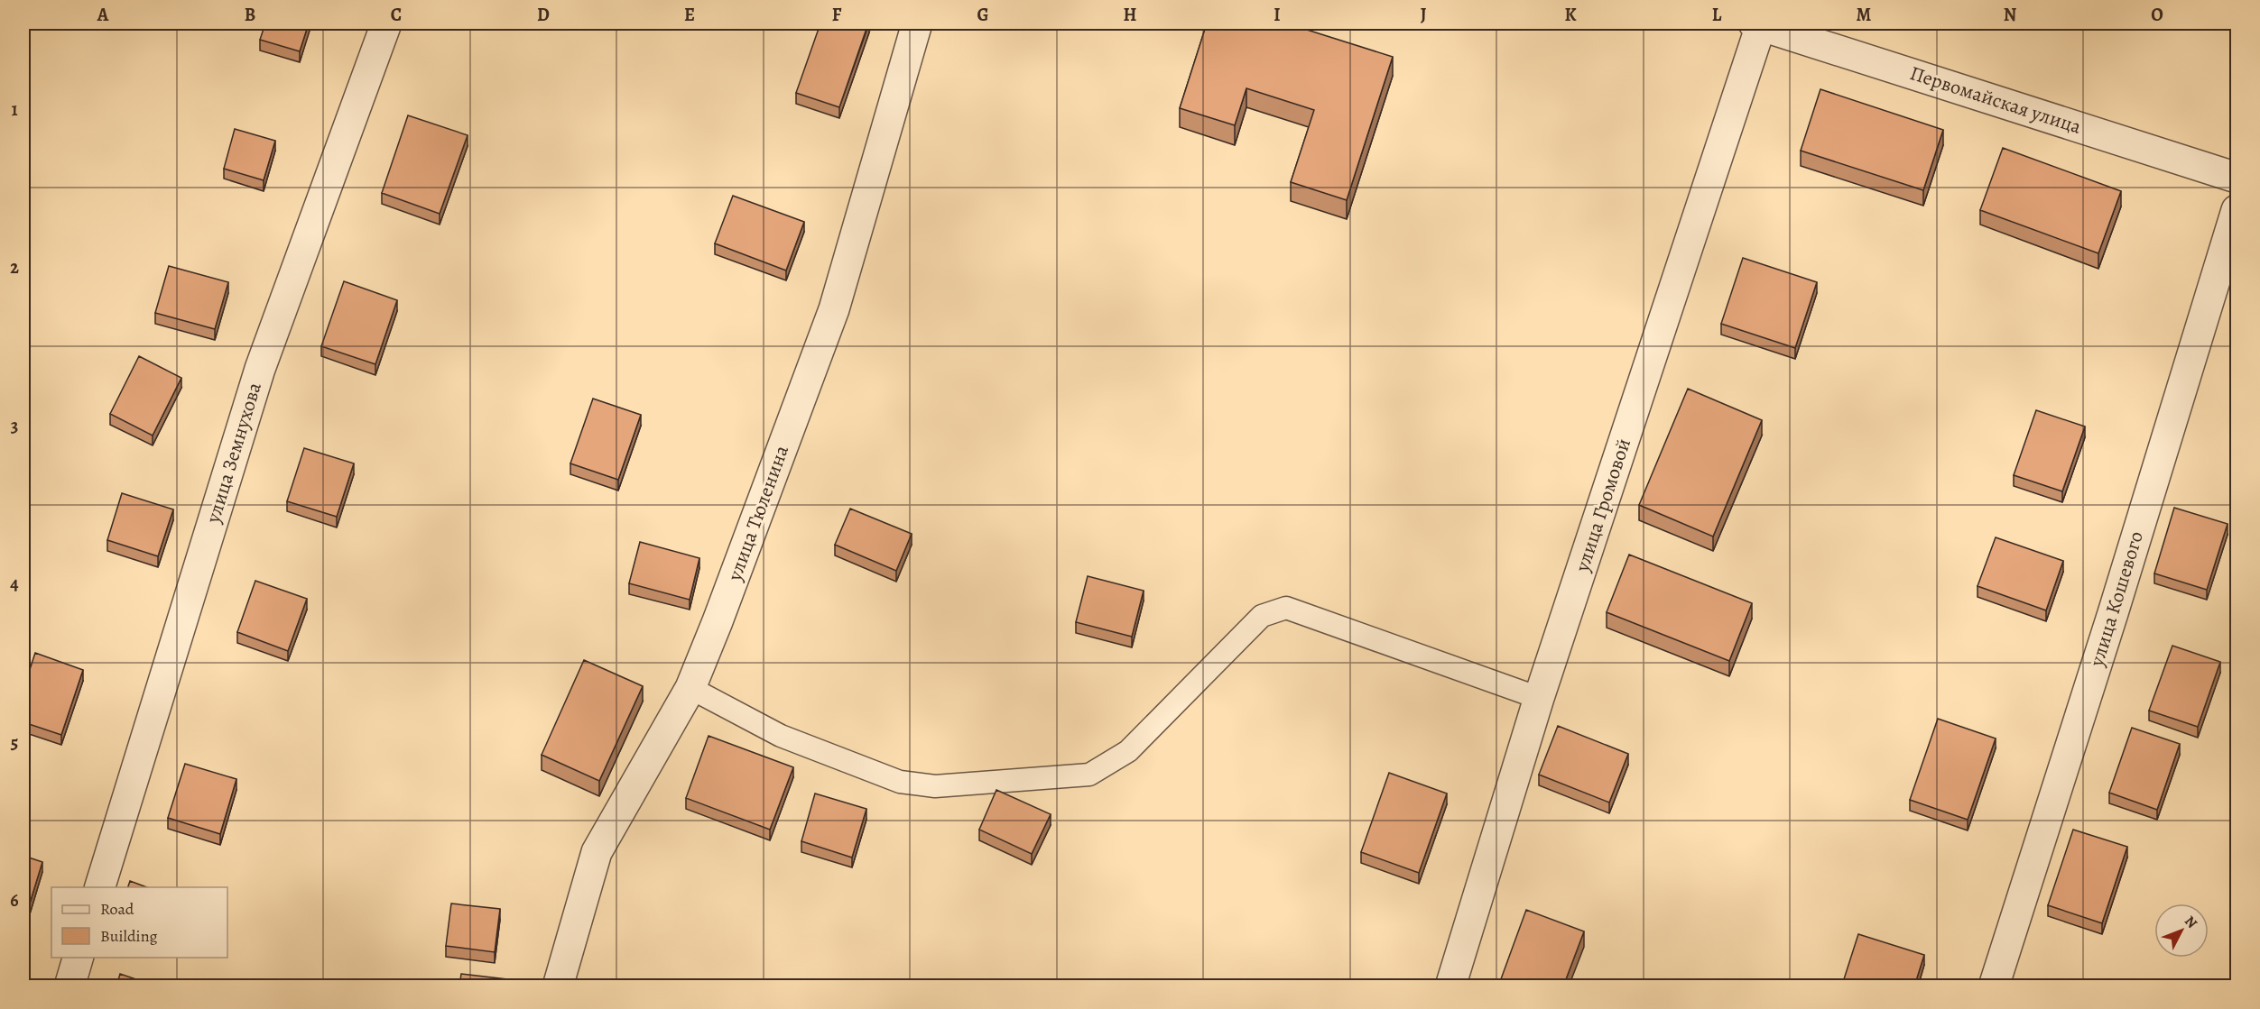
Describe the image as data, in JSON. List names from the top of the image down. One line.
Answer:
{"streets":{"street":["Первомайская улица","улица Земнухова","улица Громовой","улица Тюленина","улица Кошевого"]},"crossings":[["Первомайская улица","улица Громовой"]],"legend":["Road","Building"],"north":"top right","grid":{"columns":["A","B","C","D","E","F","G","H","I","J","K","L","M","N","O"],"rows":["1","2","3","4","5","6"]}}
